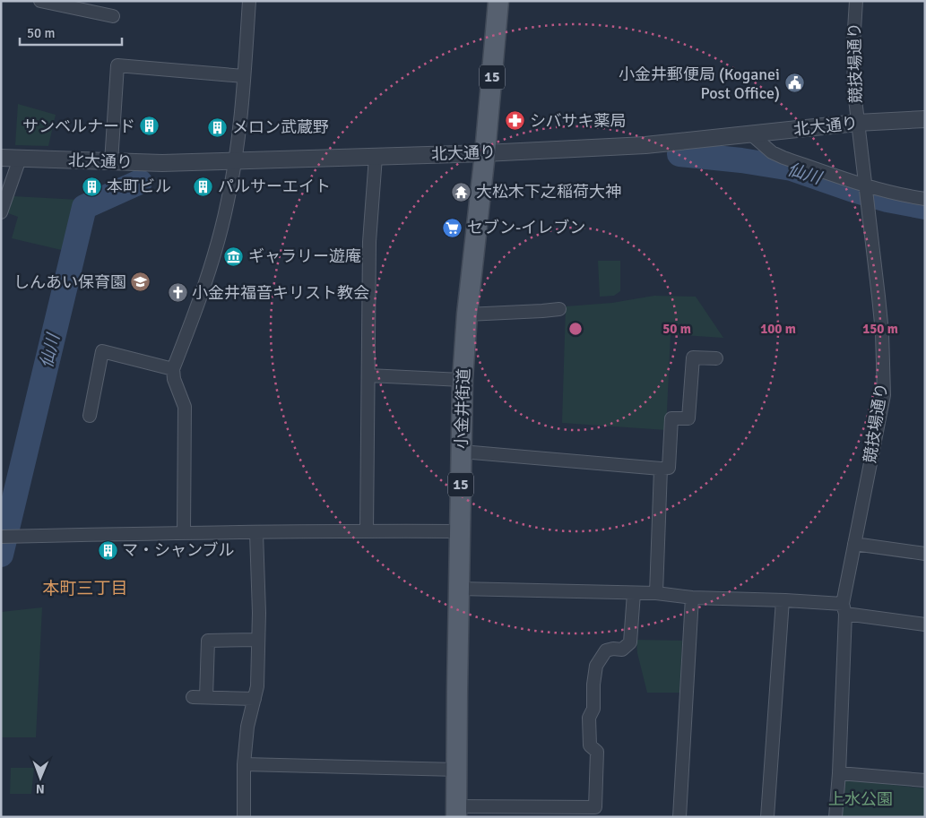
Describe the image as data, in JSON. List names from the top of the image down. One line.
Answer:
{"streets":{"main road":["15","小金井街道"],"street":["競技場通り","北大通り"]},"crossings":[["競技場通り","北大通り"],["北大通り","小金井街道"]],"districts":["本町三丁目"],"water":["仙川"],"parks":["上水公園"],"places":{"public building":["小金井郵便局 (Koganei Post Office)"],"pharmacy":["シバサキ薬局"],"building":["サンベルナード","メロン武蔵野","本町ビル","パルサーエイト","マ・シャンブル"],"temple":["大松木下之稲荷大神"],"supermarket":["セブン-イレブン"],"museum":["ギャラリー遊庵"],"school or university":["しんあい保育園"],"church":["小金井福音キリスト教会"]},"scale_bar":"50 m","north":"bottom","rings":["50 m","100 m","150 m"]}
